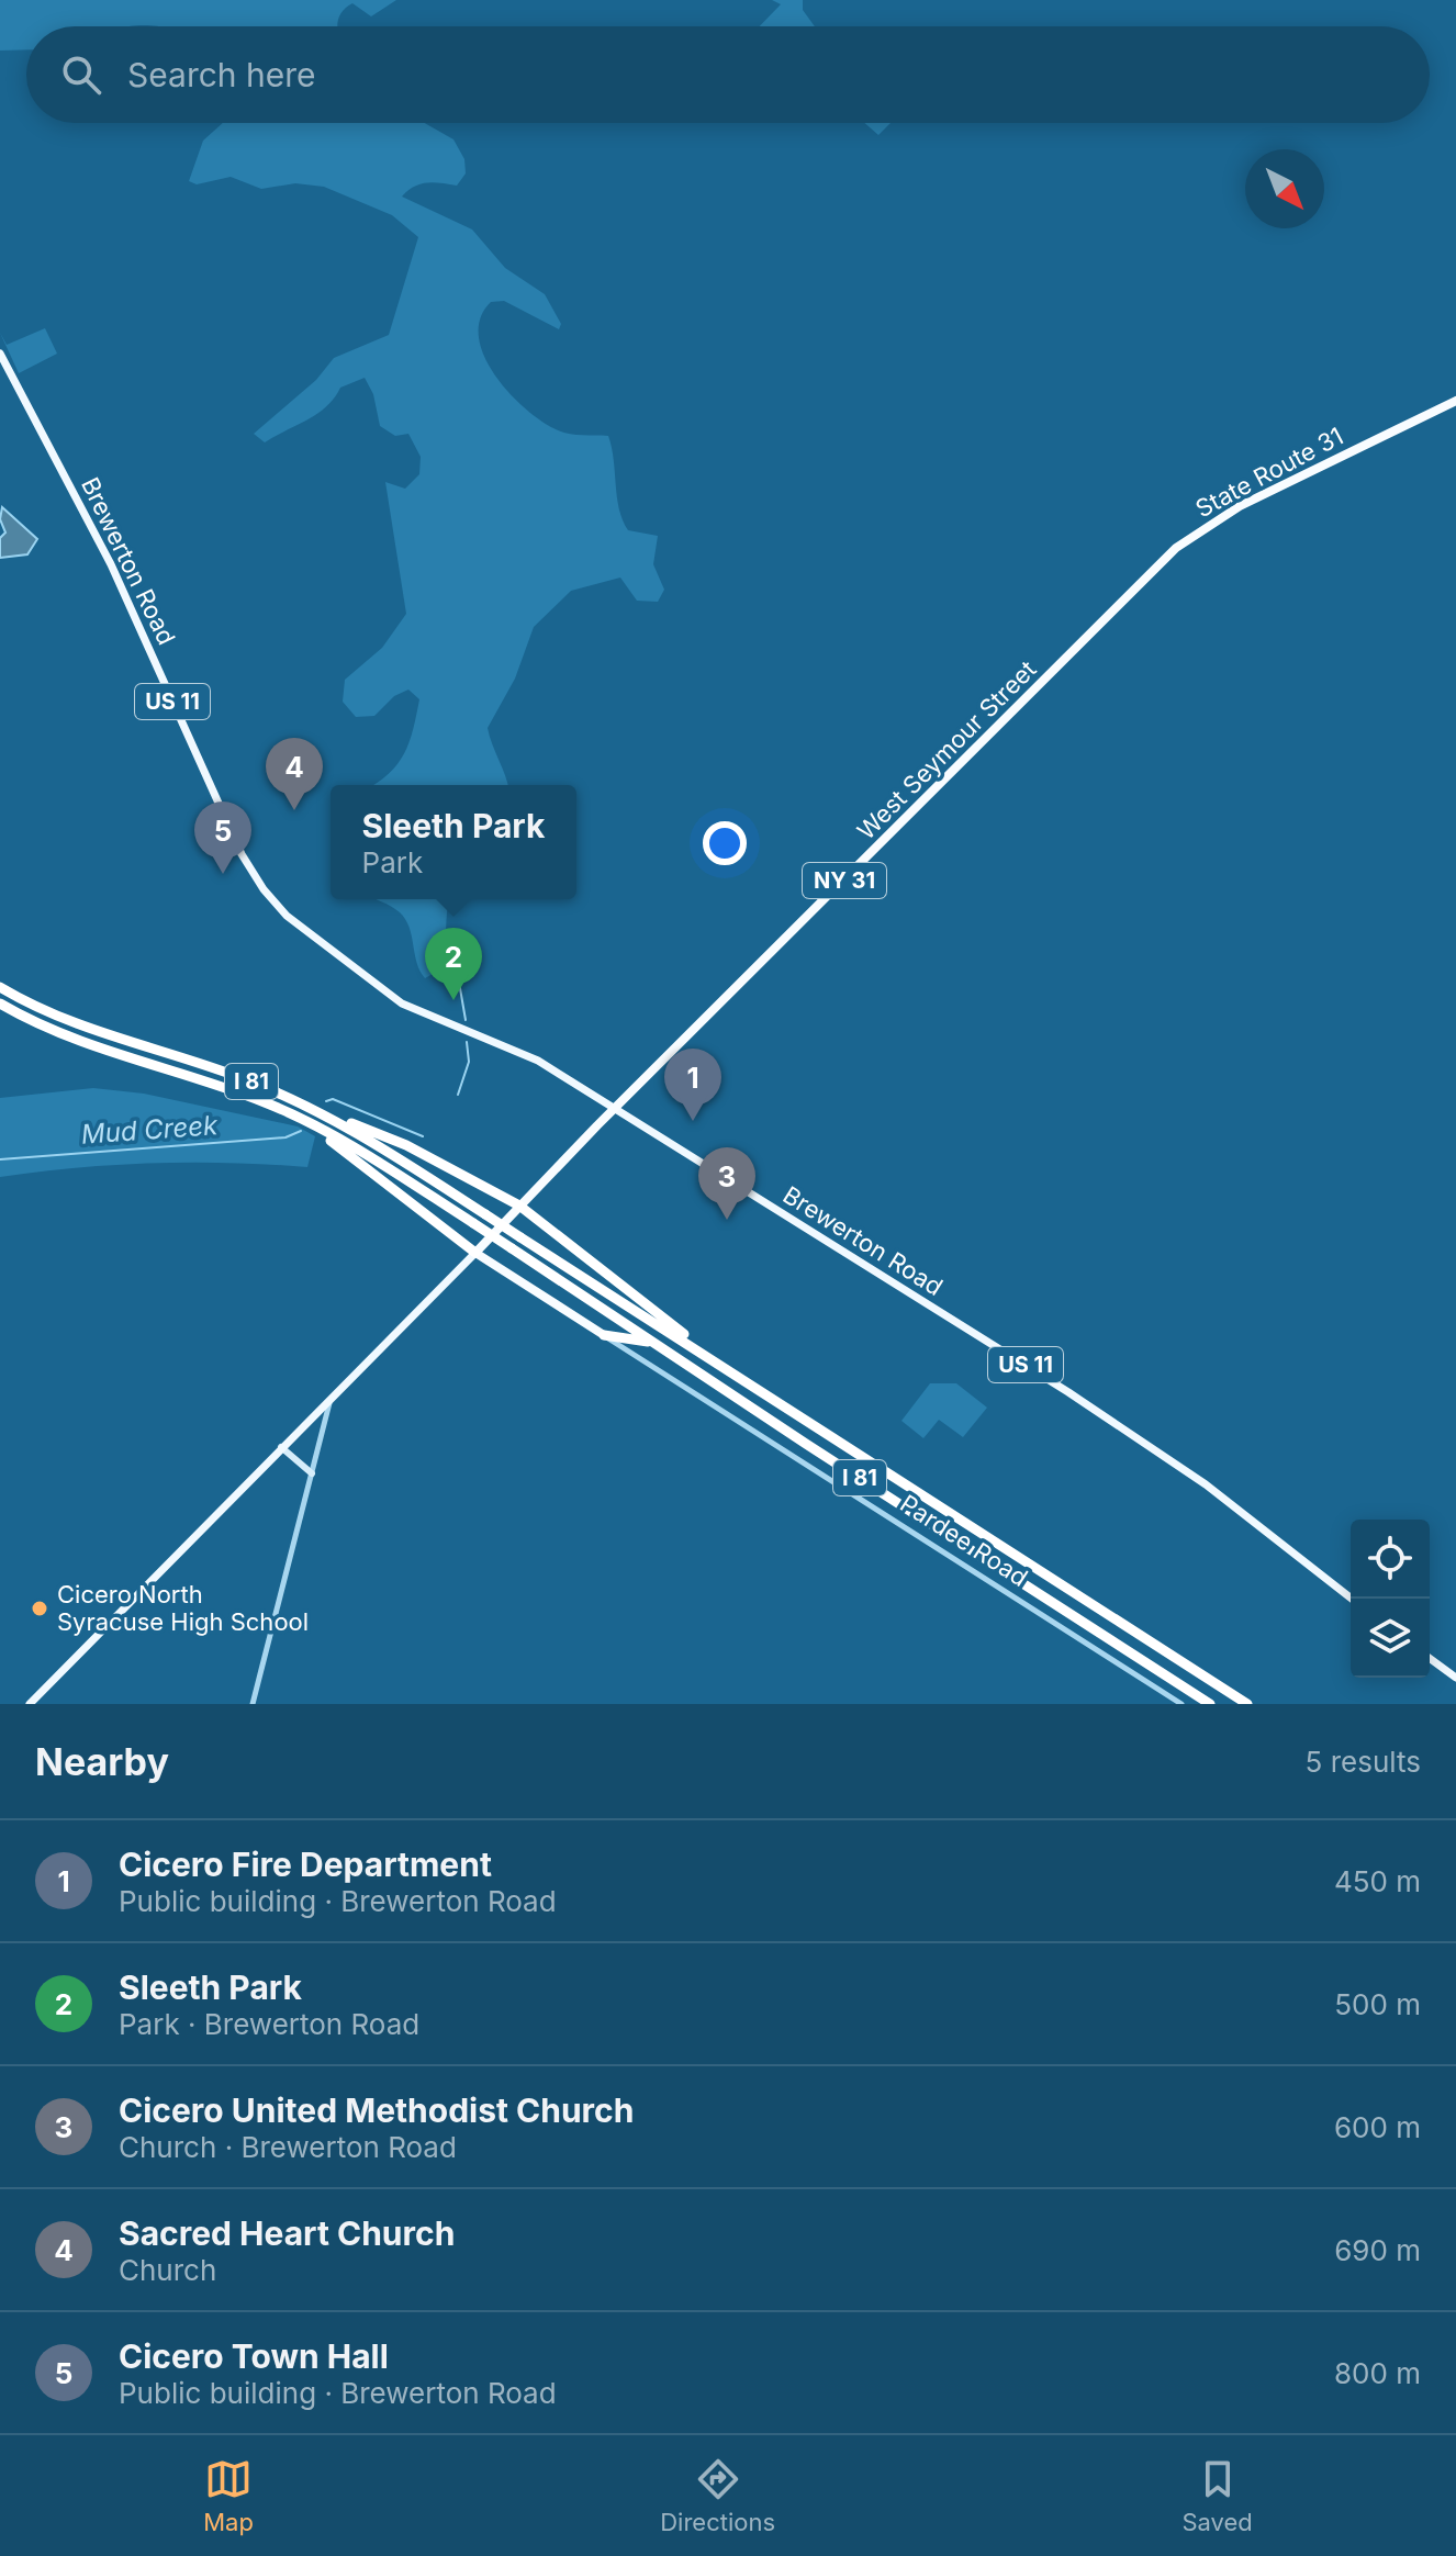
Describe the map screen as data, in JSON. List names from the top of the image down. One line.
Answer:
{"streets":{"highway":["State Route 31","West Seymour Street","NY 31","I 81"],"main road":["Brewerton Road","US 11"],"street":["Pardee Road"]},"crossings":[["State Route 31","West Seymour Street"],["Brewerton Road","West Seymour Street"],["Brewerton Road","NY 31"],["West Seymour Street","NY 31"]],"water":["Mud Creek"],"places":["Cicero North Syracuse High School"],"north":"bottom right","page":{"search":"Search here","pins":["4","5","2","1","3"],"popup":["Sleeth Park","Park"],"heading":["Nearby","5 results"],"list":[{"mark":"1","name":"Cicero Fire Department","note":"Public building · Brewerton Road","value":"450 m"},{"mark":"2","name":"Sleeth Park","note":"Park · Brewerton Road","value":"500 m"},{"mark":"3","name":"Cicero United Methodist Church","note":"Church · Brewerton Road","value":"600 m"},{"mark":"4","name":"Sacred Heart Church","note":"Church","value":"690 m"},{"mark":"5","name":"Cicero Town Hall","note":"Public building · Brewerton Road","value":"800 m"}],"nav":["Map","Directions","Saved"]}}
